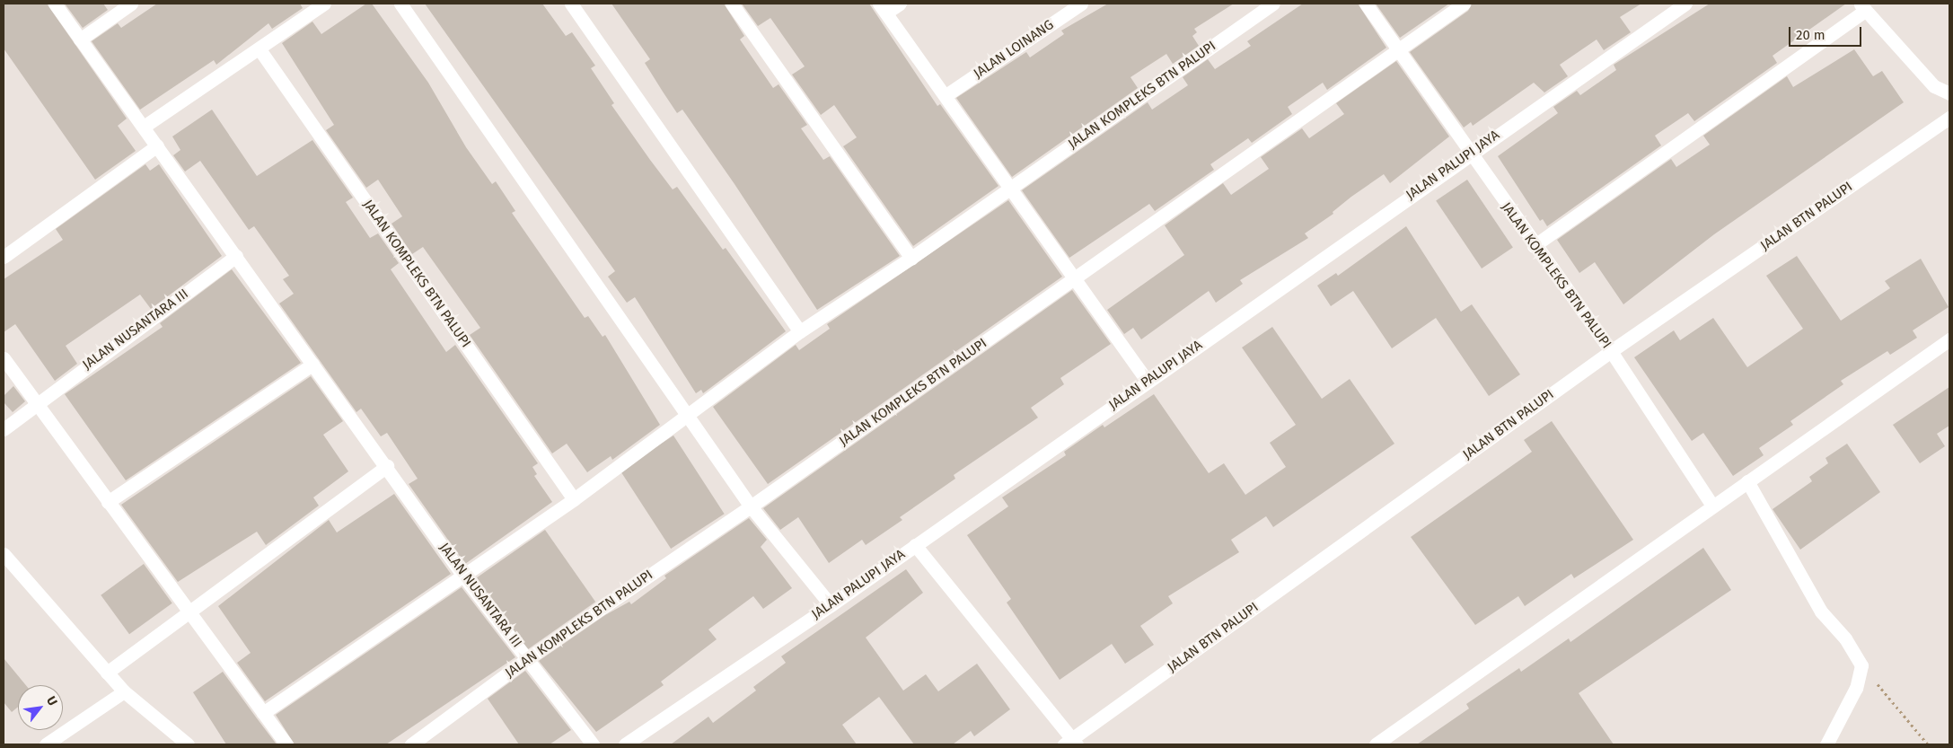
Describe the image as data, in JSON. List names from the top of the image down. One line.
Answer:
{"streets":{"street":["JALAN LOINANG","JALAN KOMPLEKS BTN PALUPI","JALAN PALUPI JAYA","JALAN BTN PALUPI","JALAN NUSANTARA III"]},"crossings":[["JALAN KOMPLEKS BTN PALUPI","JALAN PALUPI JAYA"],["JALAN KOMPLEKS BTN PALUPI","JALAN BTN PALUPI"],["JALAN KOMPLEKS BTN PALUPI","JALAN NUSANTARA III"],["JALAN PALUPI JAYA","JALAN BTN PALUPI"]],"scale_bar":"20 m","north":"top right"}
